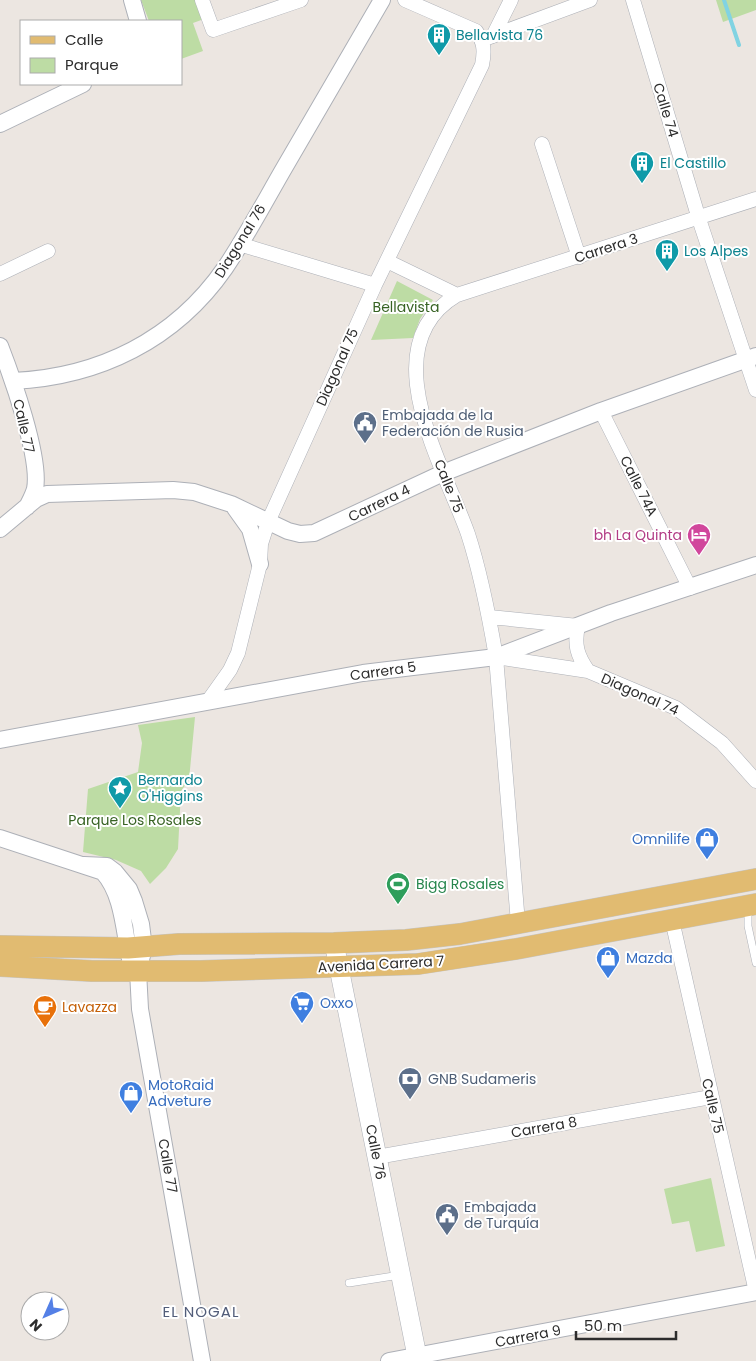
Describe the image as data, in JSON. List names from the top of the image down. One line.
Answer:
{"streets":{"main road":["Avenida Carrera 7","Calle 76"],"street":["Calle 74","Diagonal 76","Carrera 3","Diagonal 75","Calle 77","Calle 75","Calle 74A","Carrera 4","Carrera 5","Diagonal 74","Carrera 8","Carrera 9"]},"crossings":[["Calle 74","Carrera 3"],["Calle 74","Carrera 4"],["Diagonal 76","Calle 77"],["Carrera 3","Calle 75"],["Diagonal 75","Carrera 4"],["Diagonal 75","Carrera 5"],["Calle 77","Carrera 4"],["Calle 77","Avenida Carrera 7"],["Calle 75","Carrera 4"],["Calle 75","Carrera 5"],["Calle 75","Diagonal 74"],["Calle 75","Avenida Carrera 7"],["Calle 75","Carrera 8"],["Calle 75","Carrera 9"],["Calle 74A","Carrera 4"],["Calle 74A","Carrera 5"],["Carrera 5","Diagonal 74"],["Avenida Carrera 7","Calle 76"],["Carrera 8","Calle 76"],["Calle 76","Carrera 9"]],"districts":["EL NOGAL"],"parks":["Bellavista","Parque Los Rosales"],"places":{"building":["Bellavista 76","El Castillo","Los Alpes"],"public building":["Embajada de la Federación de Rusia","Embajada de Turquía"],"hotel":["bh La Quinta"],"place":["Bernardo O'Higgins"],"shop":["Omnilife","Mazda","MotoRaid Adveture"],"sports":["Bigg Rosales"],"supermarket":["Oxxo"],"cafe":["Lavazza"],"bank":["GNB Sudameris"]},"legend":["Calle","Parque"],"scale_bar":"50 m","north":"bottom left"}
